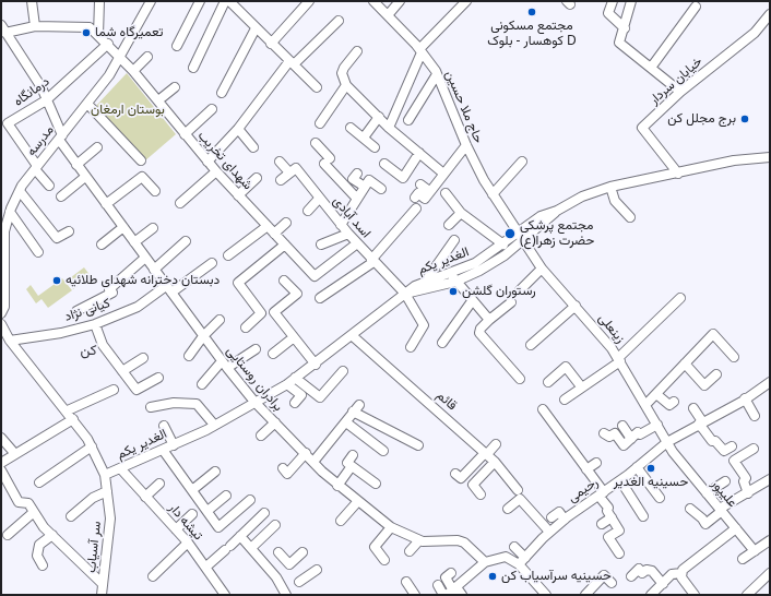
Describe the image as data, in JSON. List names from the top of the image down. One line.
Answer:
{"streets":{"street":["خیابان سردار","درمانگاه","حاج ملا حسین","مدرسه","شهدای تخریب","اسد آبادی","الغدیر یکم","کیانی نژاد","زینعلی","برادران روستایی","قائم","رحیمی","علیپور","تیشه دار","سر آسیاب"]},"crossings":[["خیابان سردار","الغدیر یکم"],["درمانگاه","مدرسه"],["درمانگاه","شهدای تخریب"],["درمانگاه","برادران روستایی"],["حاج ملا حسین","الغدیر یکم"],["حاج ملا حسین","زینعلی"],["مدرسه","شهدای تخریب"],["مدرسه","برادران روستایی"],["شهدای تخریب","اسد آبادی"],["شهدای تخریب","برادران روستایی"],["اسد آبادی","الغدیر یکم"],["الغدیر یکم","زینعلی"],["الغدیر یکم","برادران روستایی"],["الغدیر یکم","قائم"],["الغدیر یکم","تیشه دار"],["الغدیر یکم","سر آسیاب"],["کیانی نژاد","برادران روستایی"],["زینعلی","رحیمی"],["زینعلی","علیپور"]],"districts":["کن"],"parks":["بوستان ارمغان"],"places":["مجتمع مسکونی کوهسار - بلوک D","تعمیرگاه شما","برج مجلل کن","مجتمع پرشکی حضرت زهرا(ع)","دبستان دخترانه شهدای طلائیه","رستوران گلشن","حسینیه الغدیر","حسینیه سرآسیاب کن"]}
